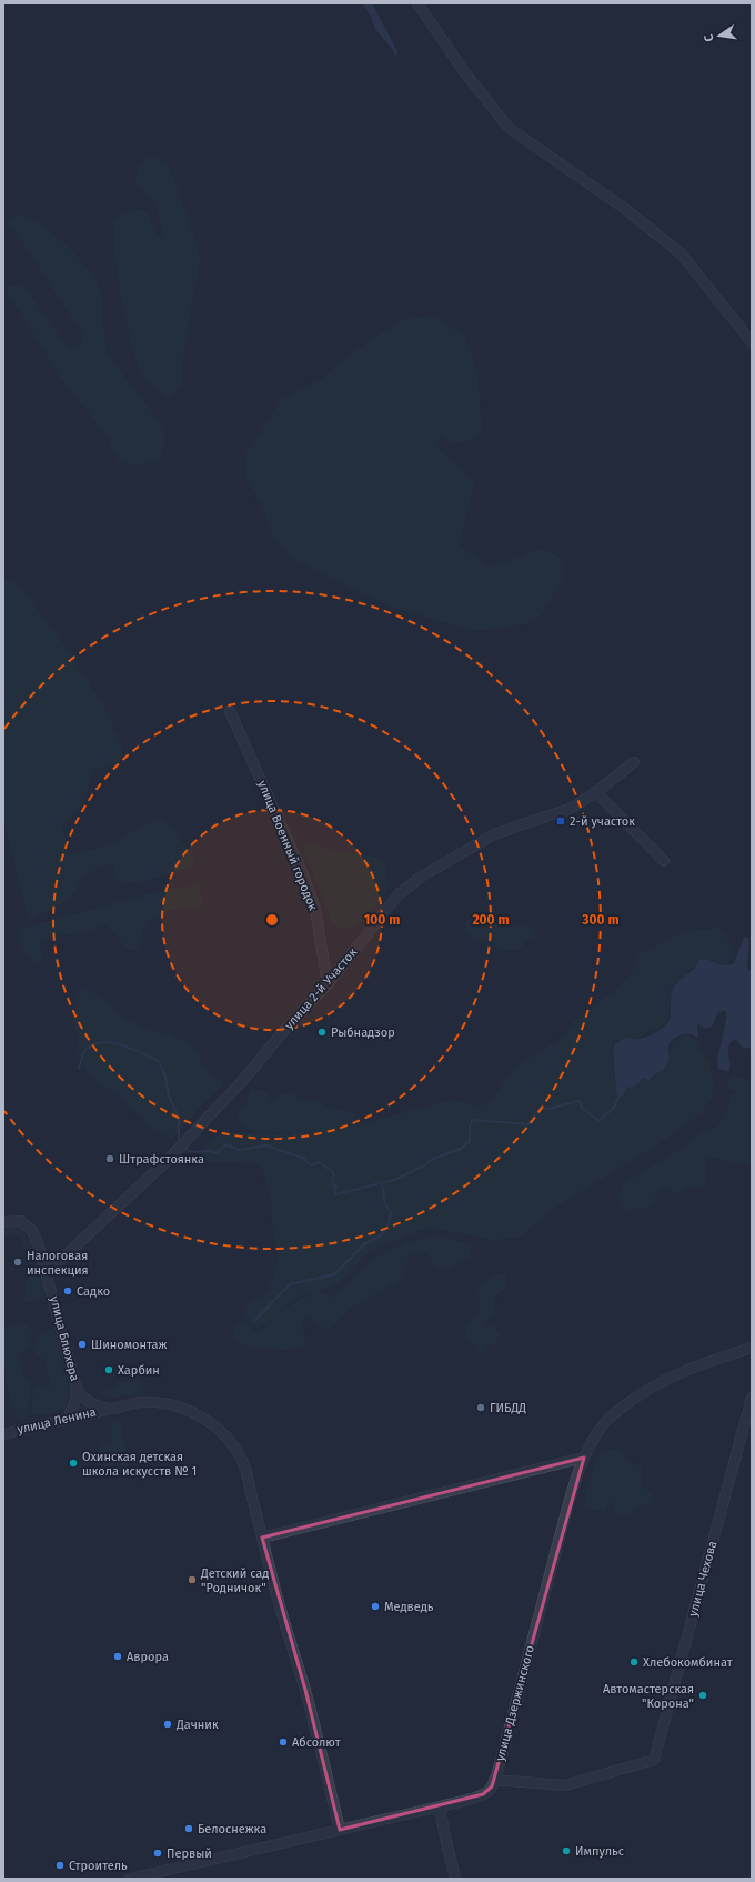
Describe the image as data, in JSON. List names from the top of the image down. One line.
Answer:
{"streets":{"street":["улица Военный городок","улица 2-й Участок","улица Блюхера","улица Ленина","улица Чехова","улица Дзержинского"]},"crossings":[["улица Военный городок","улица 2-й Участок"],["улица 2-й Участок","улица Блюхера"],["улица Блюхера","улица Ленина"],["улица Ленина","улица Дзержинского"],["улица Чехова","улица Дзержинского"]],"places":{"transit":["2-й участок"],"other":["Рыбнадзор","Штрафстоянка","Налоговая инспекция","Садко","Шиномонтаж","Харбин","ГИБДД","Охинская детская школа искусств № 1","Детский сад \"Родничок\"","Медведь","Аврора","Хлебокомбинат","Автомастерская \"Корона\"","Дачник","Абсолют","Белоснежка","Импульс","Первый","Строитель"]},"north":"left","rings":["100 m","200 m","300 m"]}
